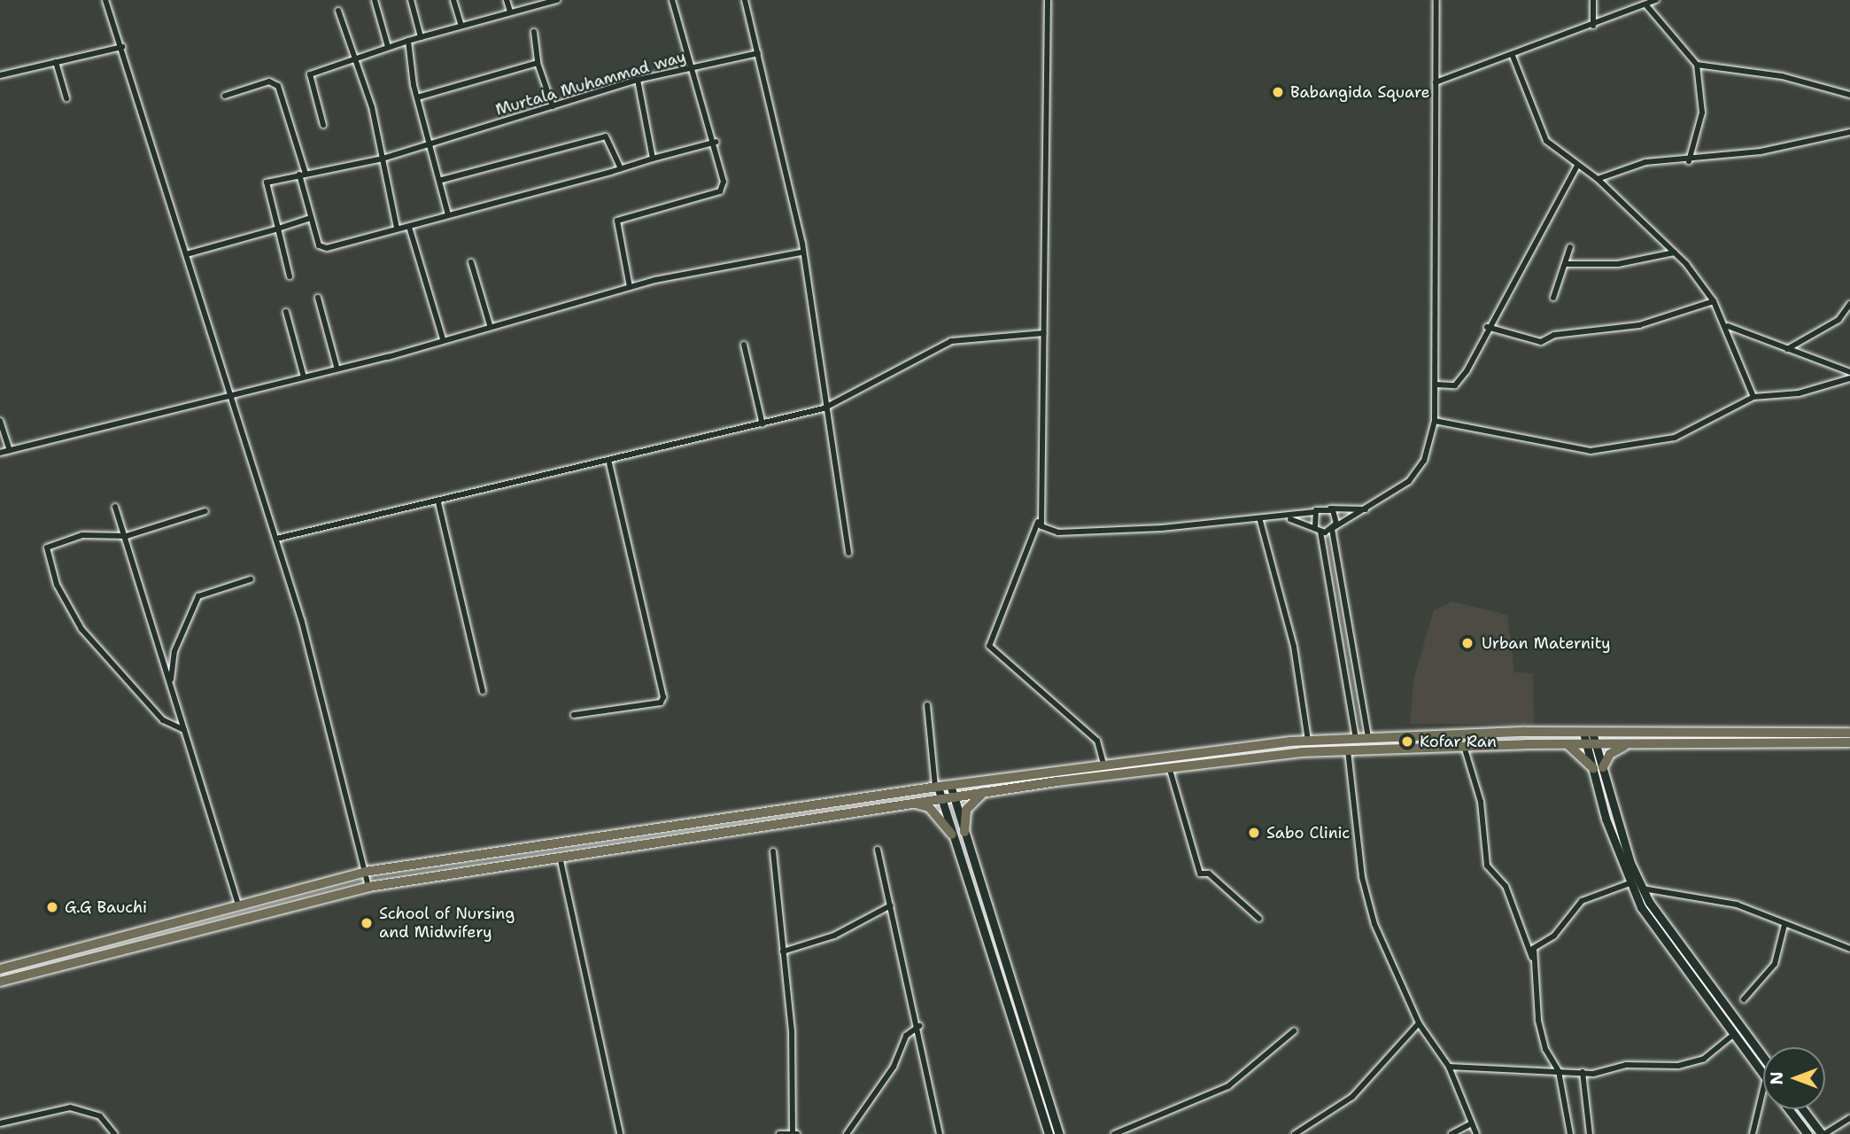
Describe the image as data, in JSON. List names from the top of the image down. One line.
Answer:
{"streets":{"street":["Murtala Muhammad way"]},"places":["Babangida Square","Urban Maternity","Kofar Ran","Sabo Clinic","G.G Bauchi","School of Nursing and Midwifery"],"north":"left"}
